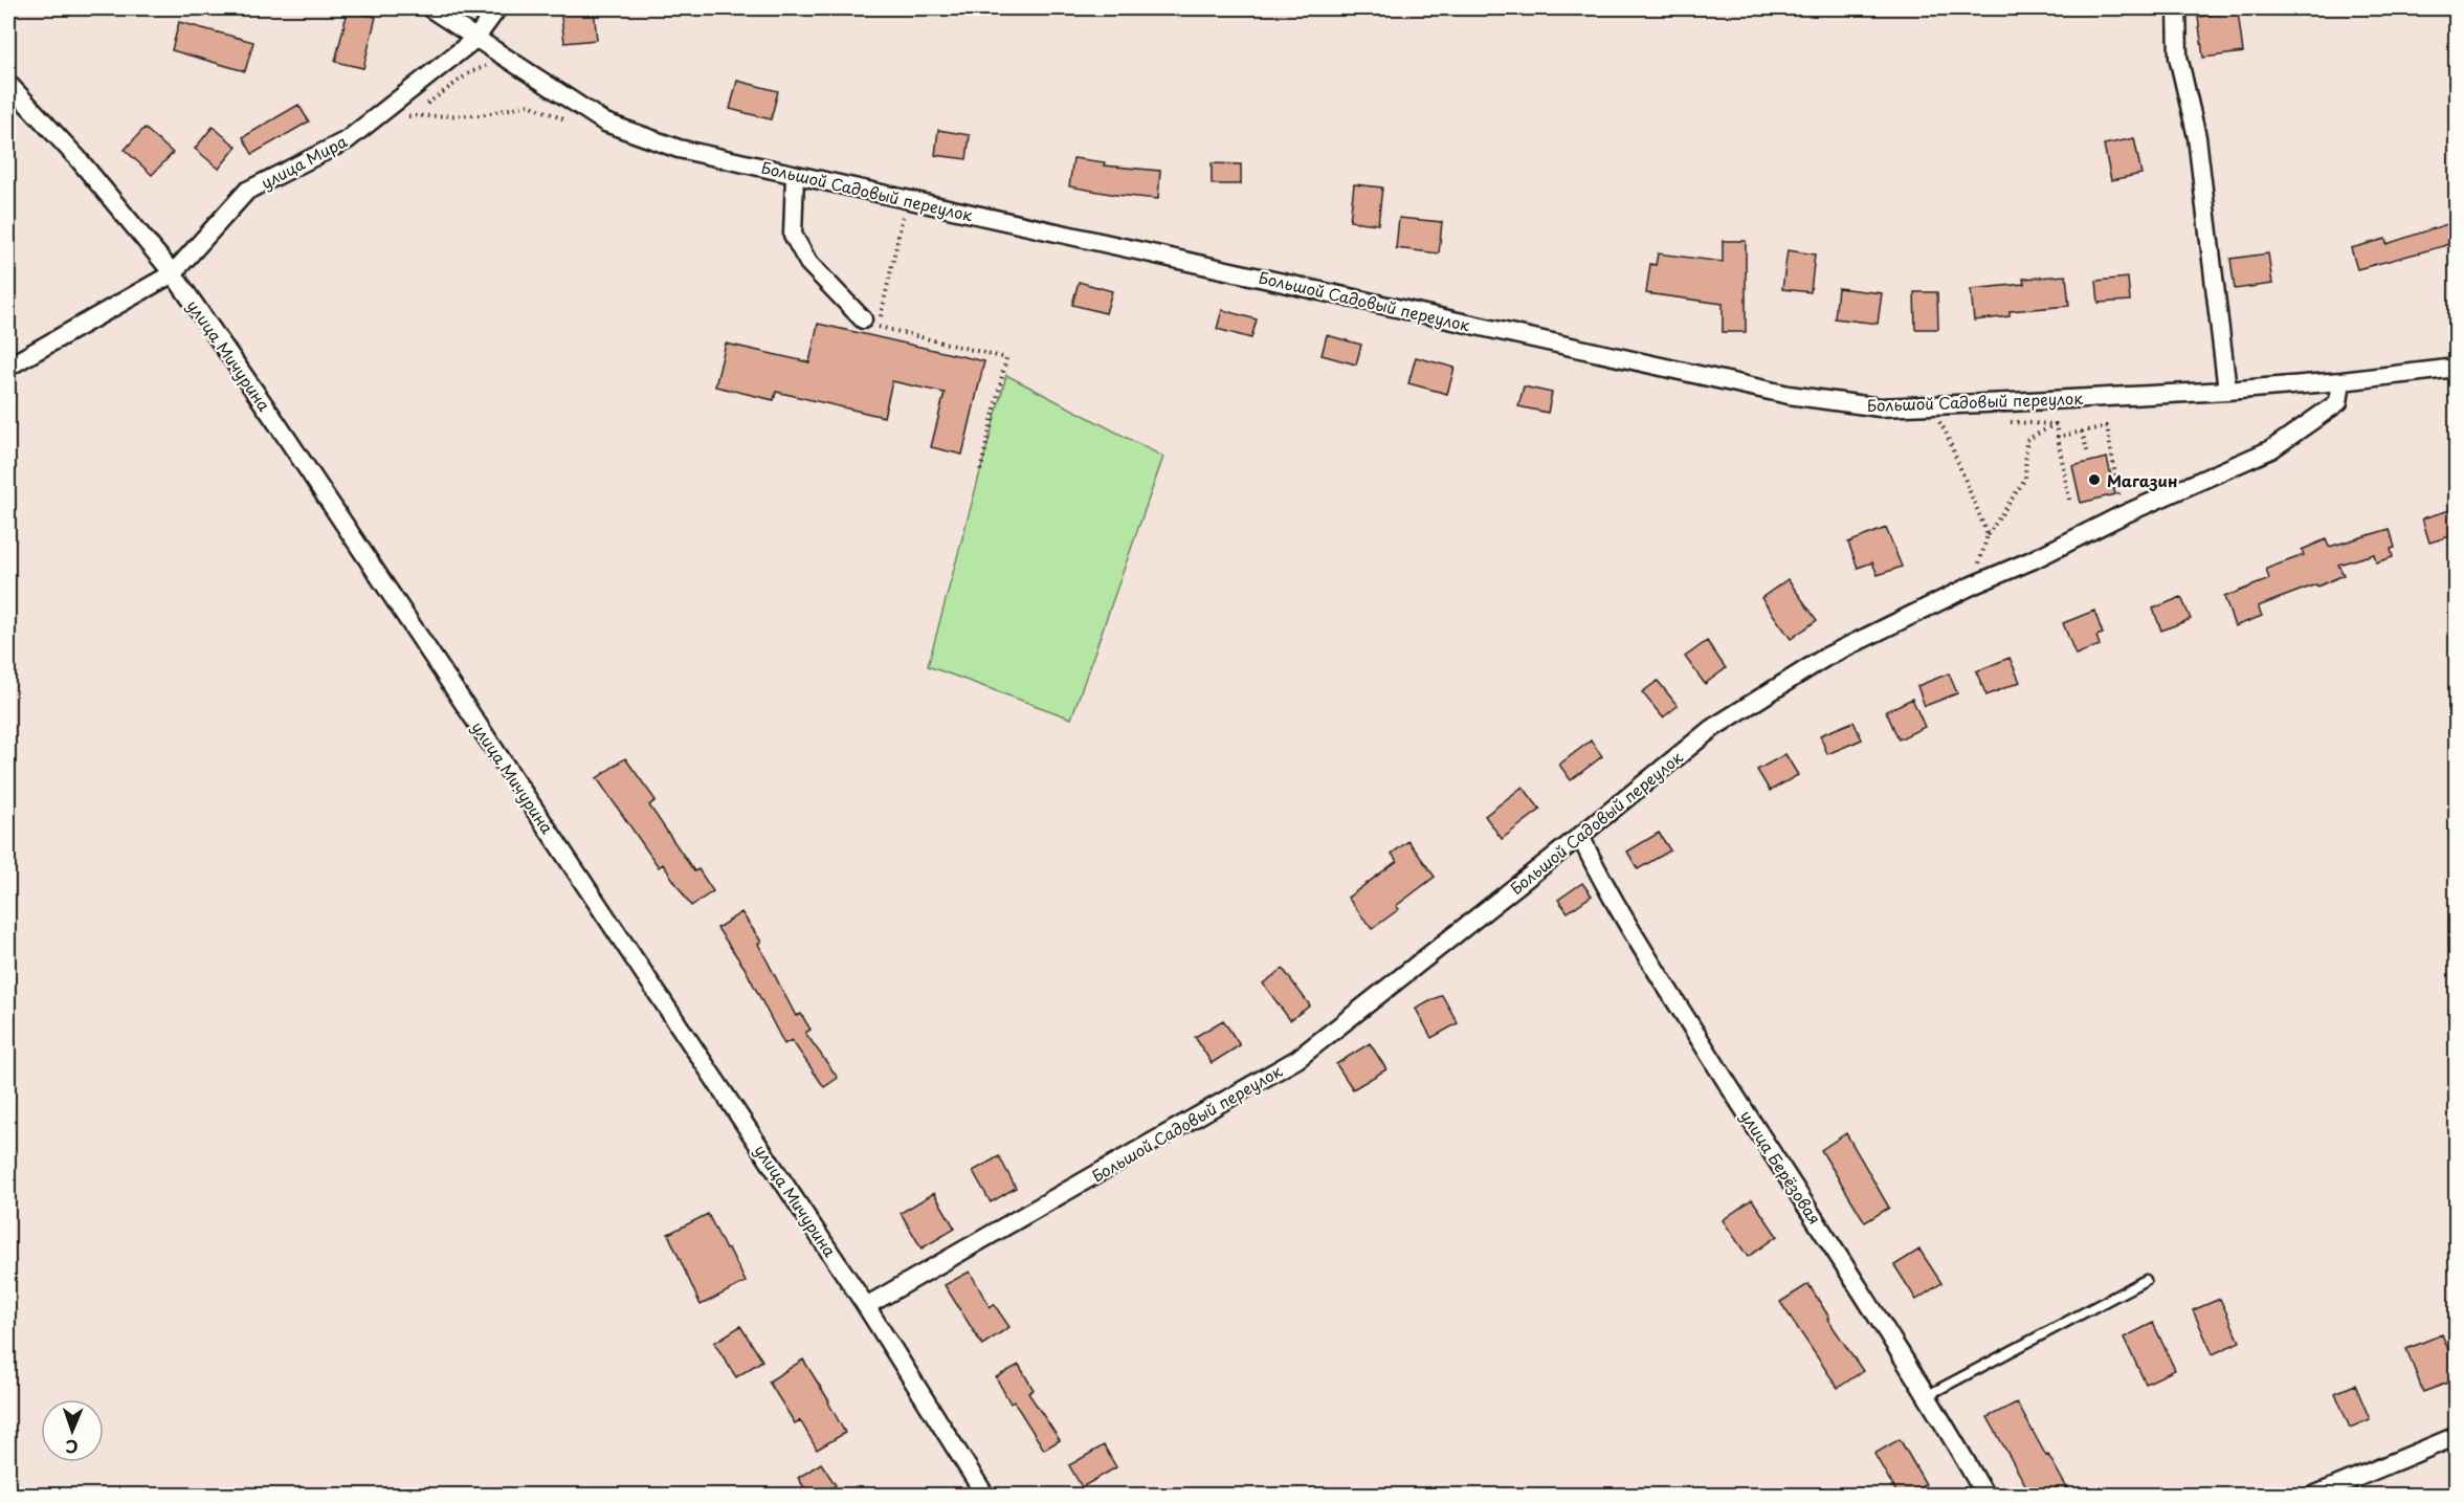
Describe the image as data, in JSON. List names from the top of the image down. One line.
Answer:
{"streets":{"street":["улица Мира","Большой Садовый переулок","улица Мичурина","улица Берёзовая"]},"crossings":[["улица Мира","Большой Садовый переулок"],["улица Мира","улица Мичурина"],["Большой Садовый переулок","улица Мичурина"],["Большой Садовый переулок","улица Берёзовая"]],"places":["Магазин"],"north":"bottom"}
